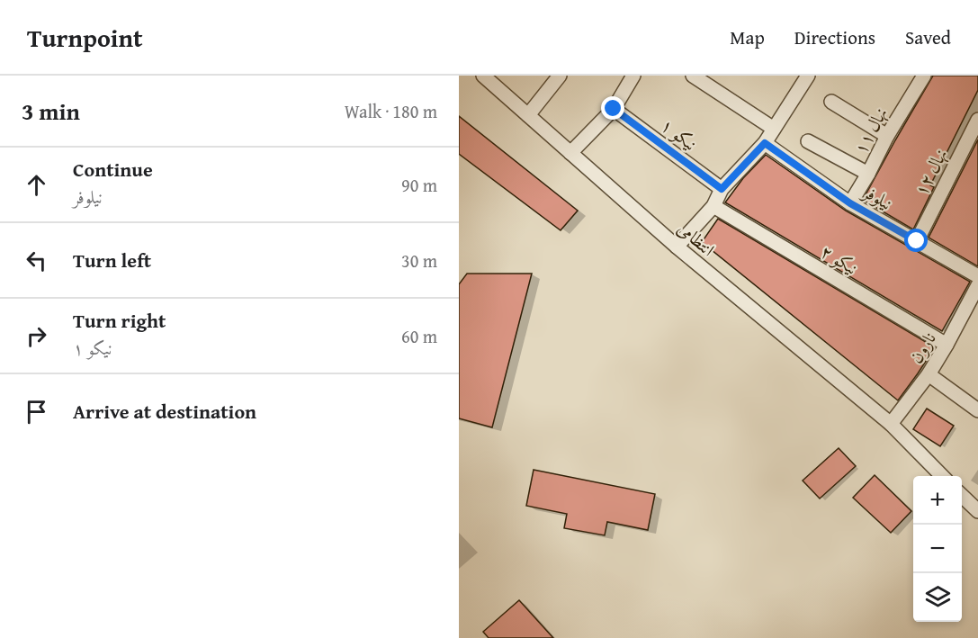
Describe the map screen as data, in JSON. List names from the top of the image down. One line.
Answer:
{"streets":{"street":["نهال ۱۱","نیکو ۱","نهال ۱۲","نیلوفر","انتظامی","نیکو ۲","نارون"]},"crossings":[["نهال ۱۱","نیلوفر"],["نهال ۱۲","نیلوفر"],["انتظامی","نارون"],["نیکو ۲","نارون"]],"page":{"header":"Turnpoint","nav":["Map","Directions","Saved"],"heading":["3 min","Walk · 180 m"],"list":[["Continue","نیلوفر","90 m"],["Turn left","30 m"],["Turn right","نیکو ۱","60 m"],"Arrive at destination"],"map_buttons":["+","−"]}}
